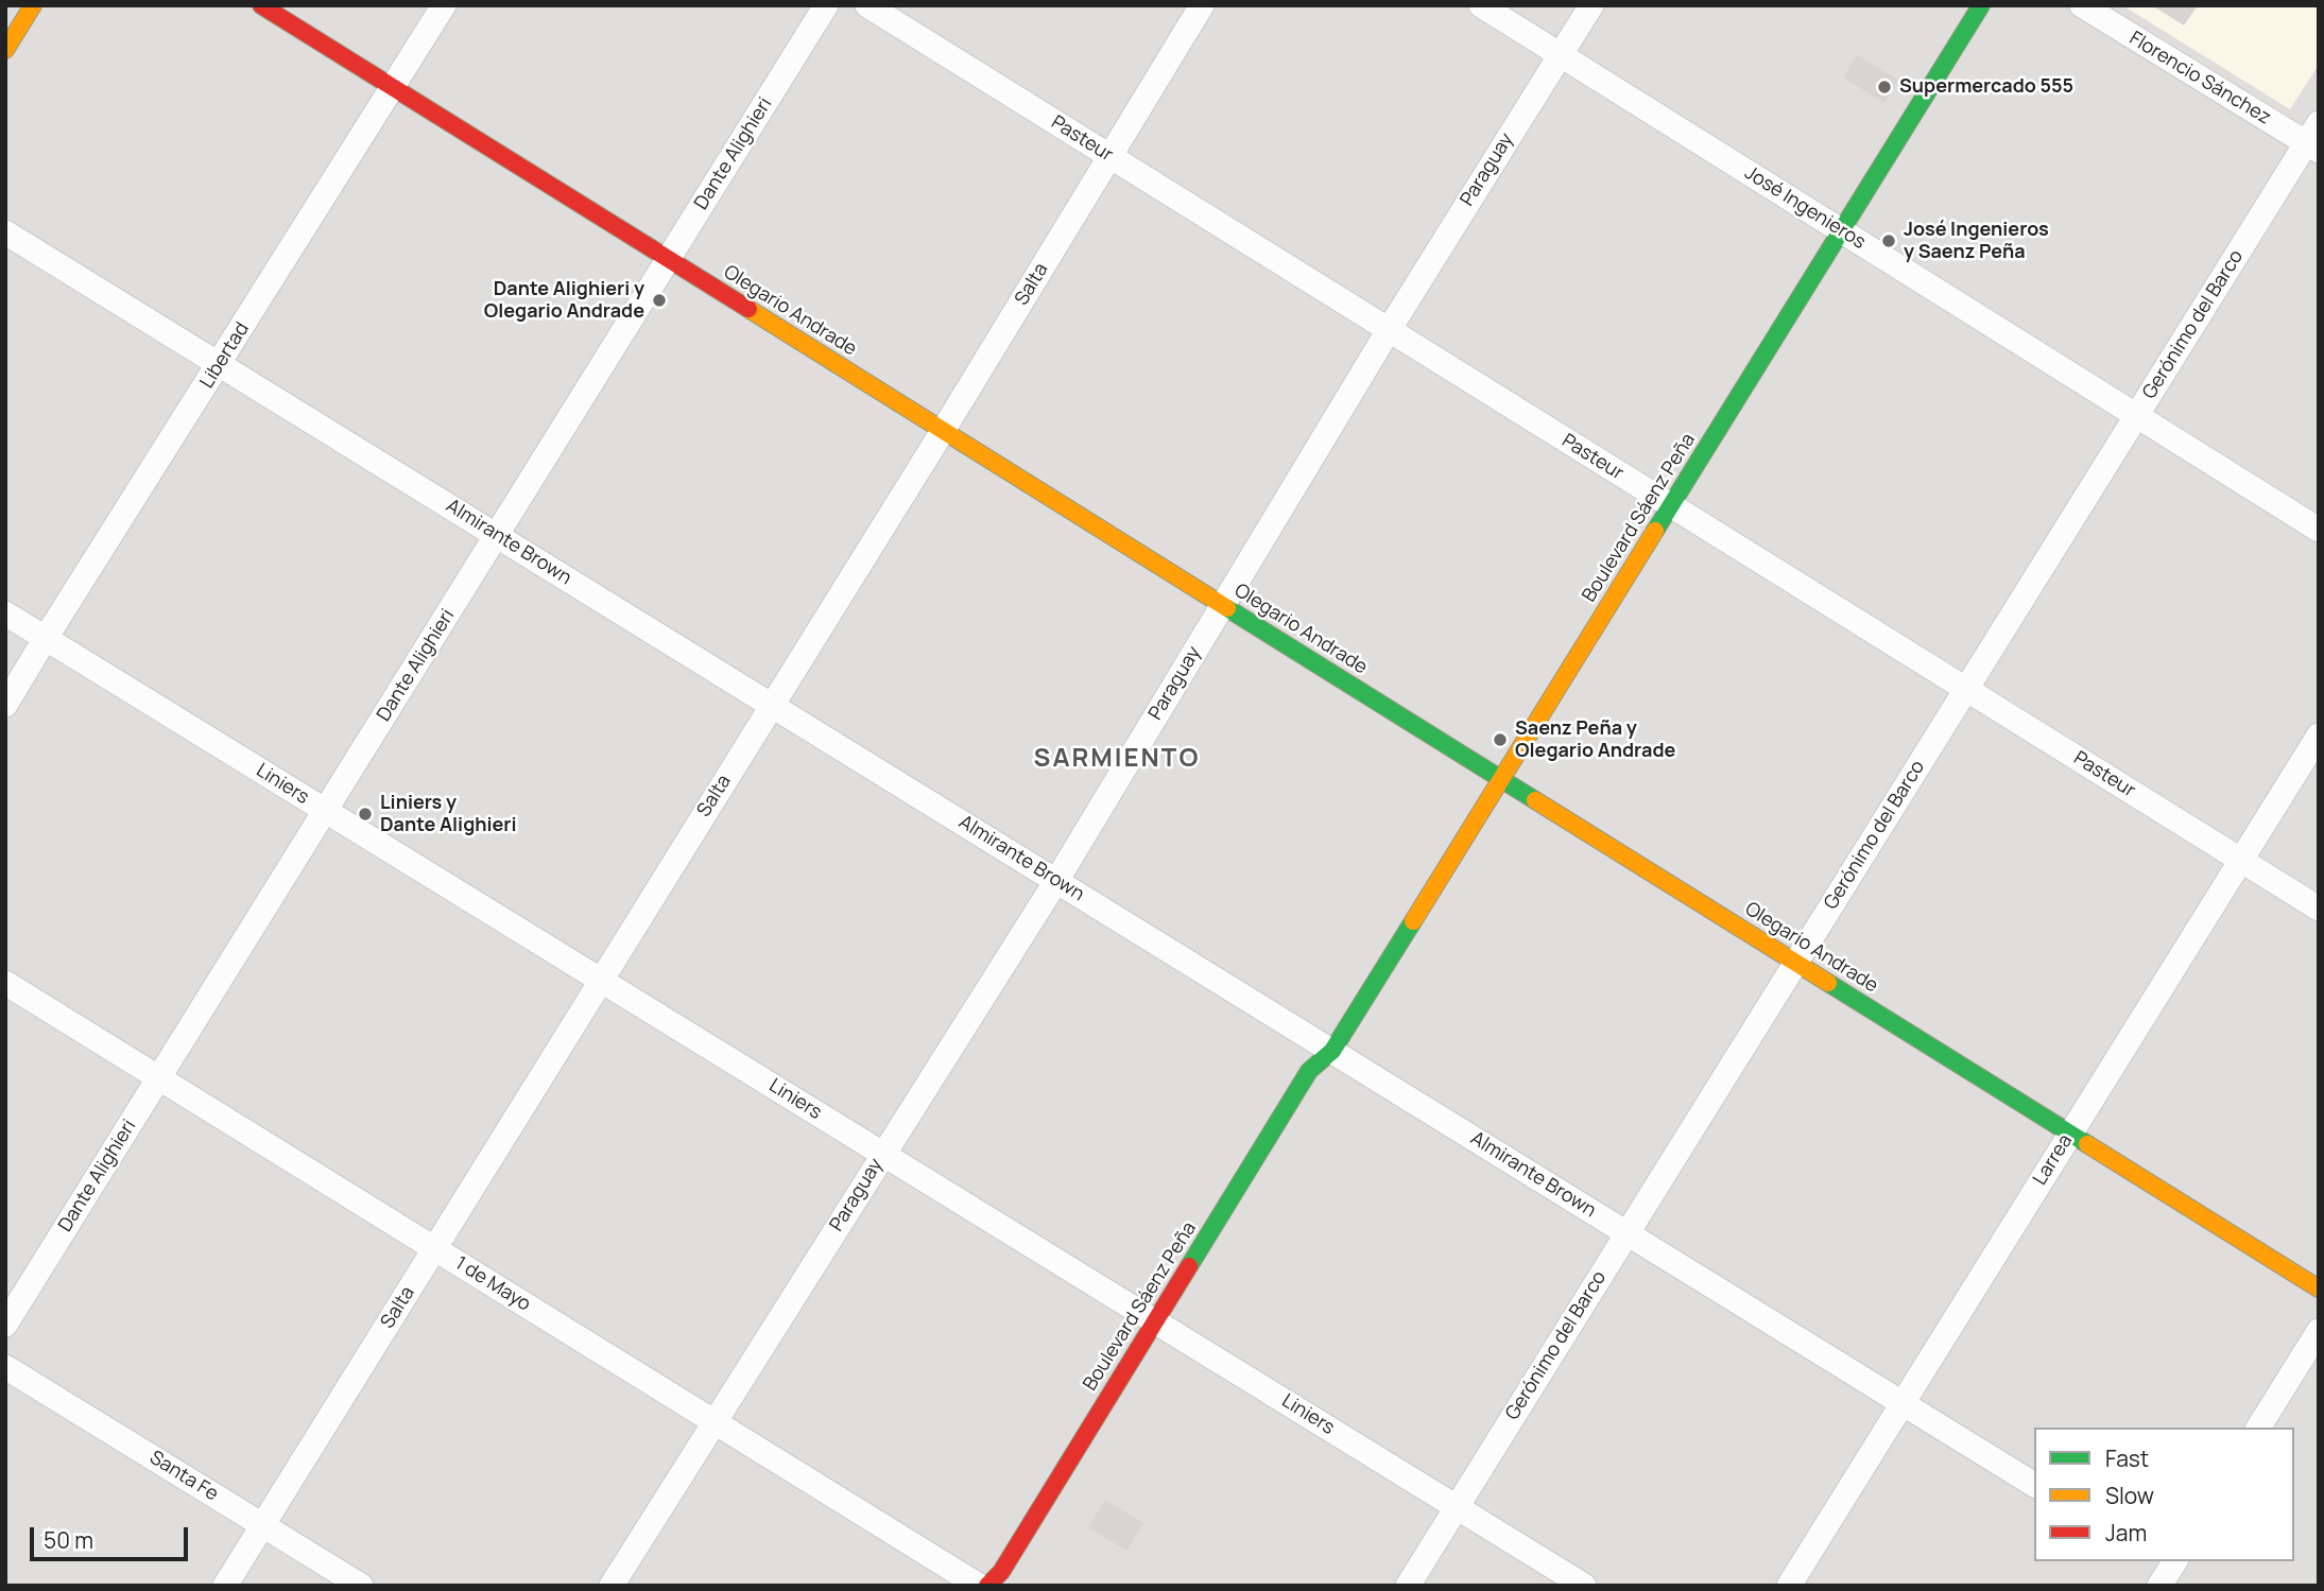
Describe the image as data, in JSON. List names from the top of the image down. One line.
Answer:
{"streets":{"street":["Florencio Sánchez","Pasteur","Dante Alighieri","Paraguay","José Ingenieros","Salta","Olegario Andrade","Gerónimo del Barco","Libertad","Boulevard Sáenz Peña","Almirante Brown","Liniers","Larrea","1 de Mayo","Santa Fe"]},"crossings":[["Florencio Sánchez","Gerónimo del Barco"],["Pasteur","Paraguay"],["Pasteur","Salta"],["Pasteur","Gerónimo del Barco"],["Pasteur","Boulevard Sáenz Peña"],["Pasteur","Larrea"],["Dante Alighieri","Olegario Andrade"],["Dante Alighieri","Almirante Brown"],["Dante Alighieri","Liniers"],["Dante Alighieri","1 de Mayo"],["Paraguay","José Ingenieros"],["Paraguay","Olegario Andrade"],["Paraguay","Almirante Brown"],["Paraguay","Liniers"],["Paraguay","1 de Mayo"],["José Ingenieros","Gerónimo del Barco"],["José Ingenieros","Boulevard Sáenz Peña"],["Salta","Olegario Andrade"],["Salta","Almirante Brown"],["Salta","Liniers"],["Salta","1 de Mayo"],["Salta","Santa Fe"],["Olegario Andrade","Gerónimo del Barco"],["Olegario Andrade","Libertad"],["Olegario Andrade","Boulevard Sáenz Peña"],["Olegario Andrade","Larrea"],["Gerónimo del Barco","Almirante Brown"],["Gerónimo del Barco","Liniers"],["Libertad","Almirante Brown"],["Libertad","Liniers"],["Boulevard Sáenz Peña","Almirante Brown"],["Boulevard Sáenz Peña","Liniers"],["Almirante Brown","Larrea"]],"districts":["SARMIENTO"],"places":["Supermercado 555","José Ingenieros y Saenz Peña","Dante Alighieri y Olegario Andrade","Saenz Peña y Olegario Andrade","Liniers y Dante Alighieri"],"legend":["Fast","Slow","Jam"],"scale_bar":"50 m"}
